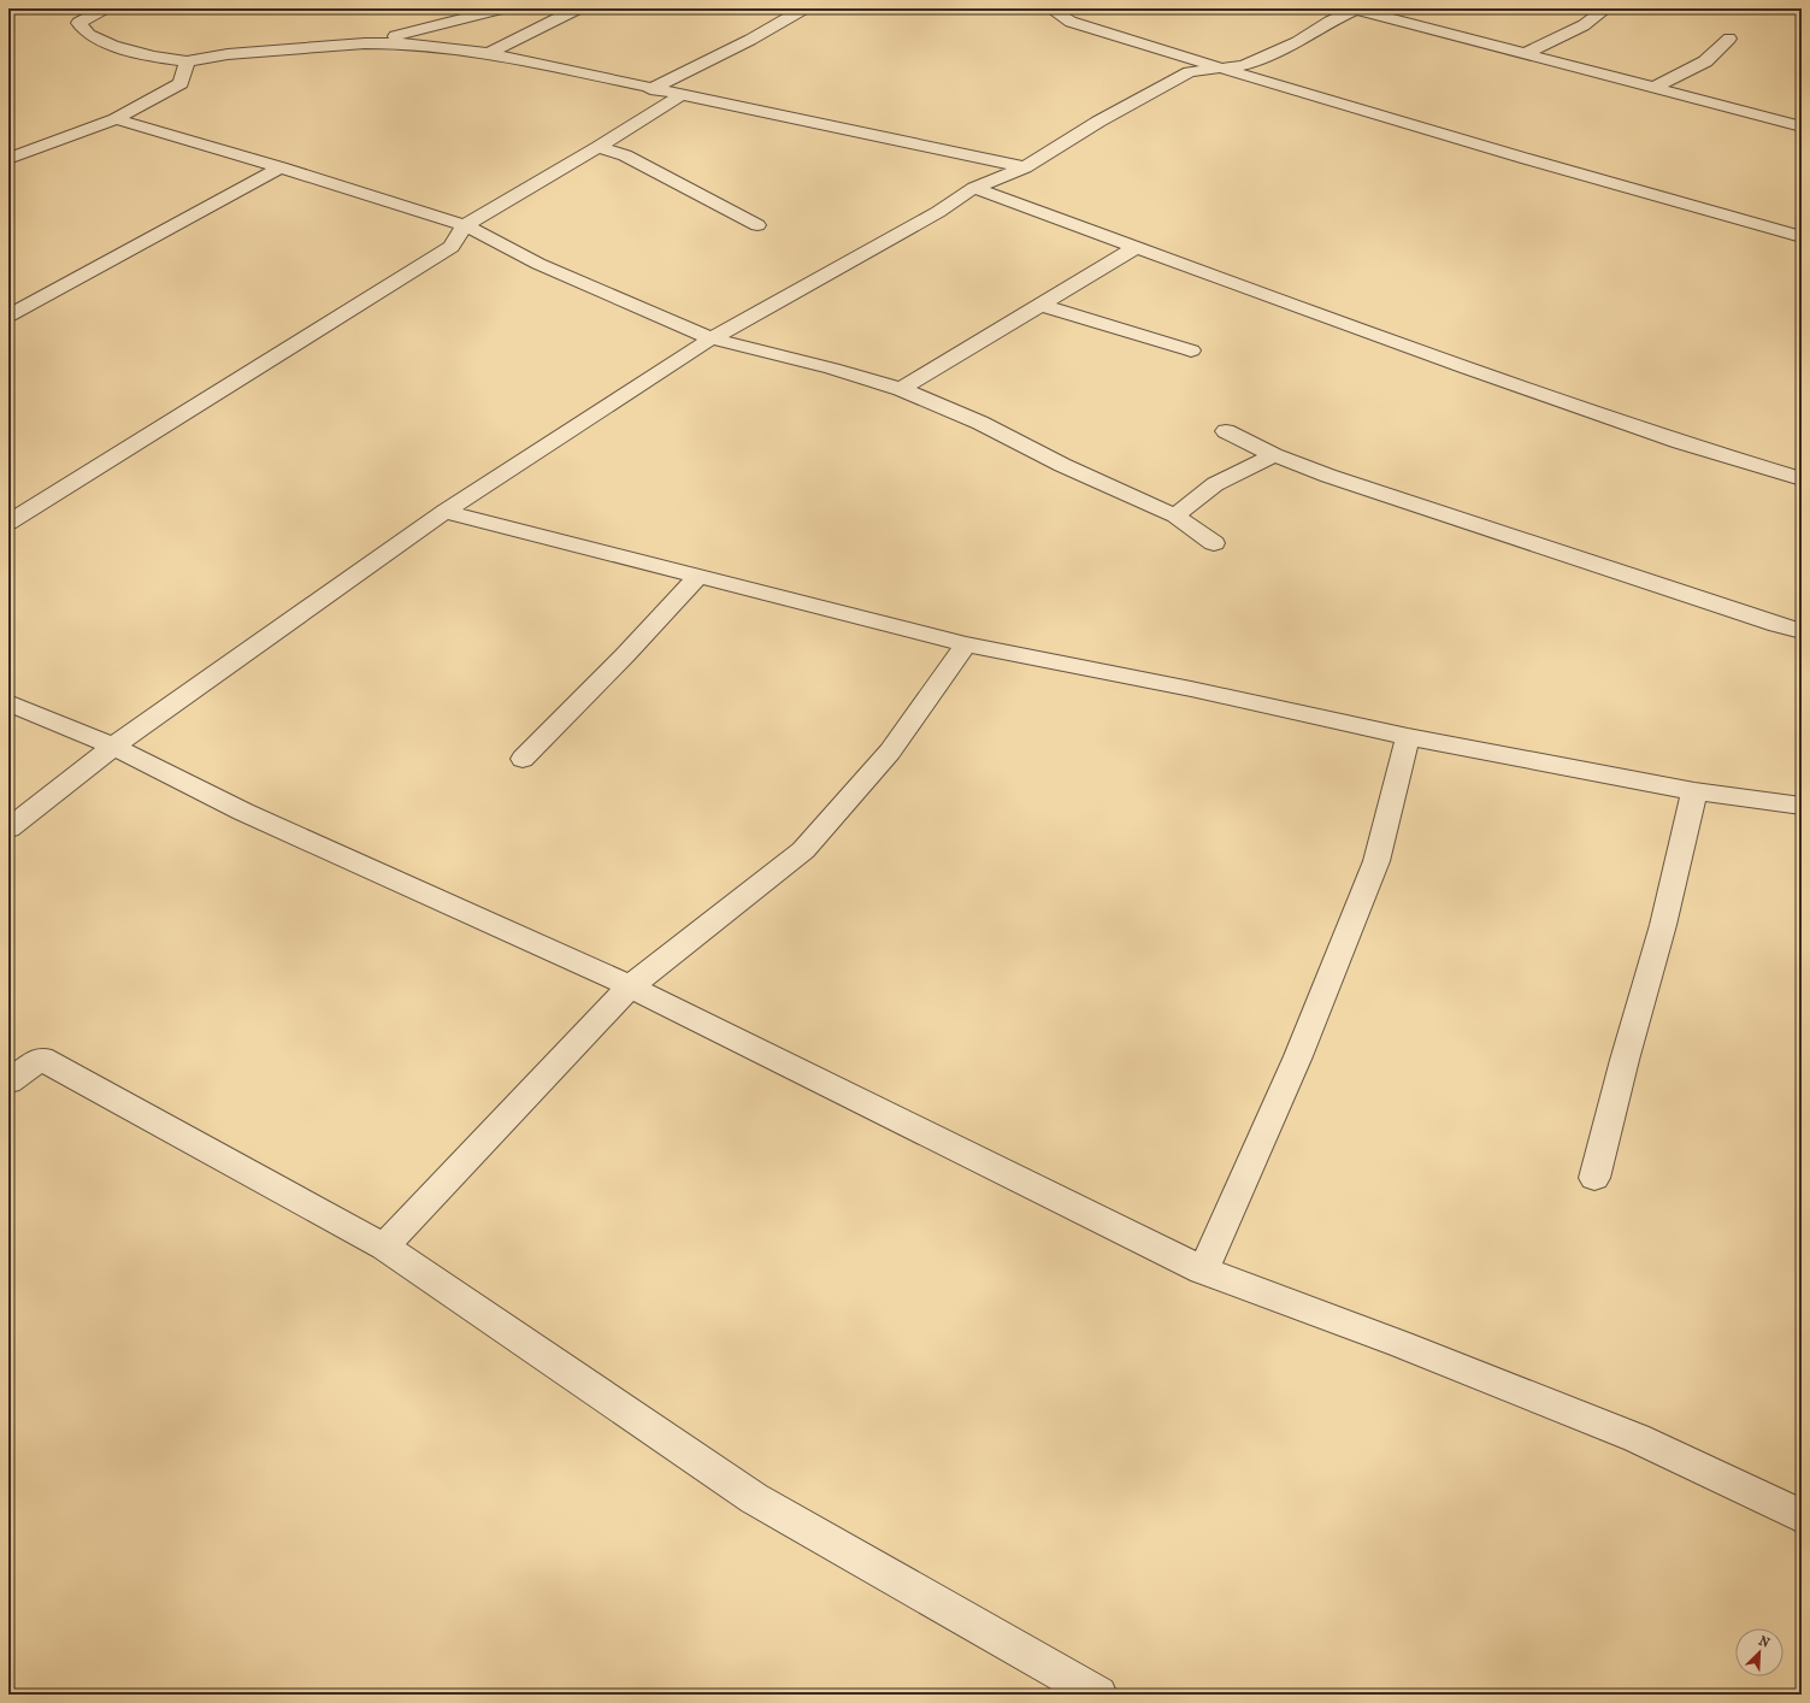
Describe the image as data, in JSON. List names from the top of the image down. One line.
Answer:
{"north":"top right"}
